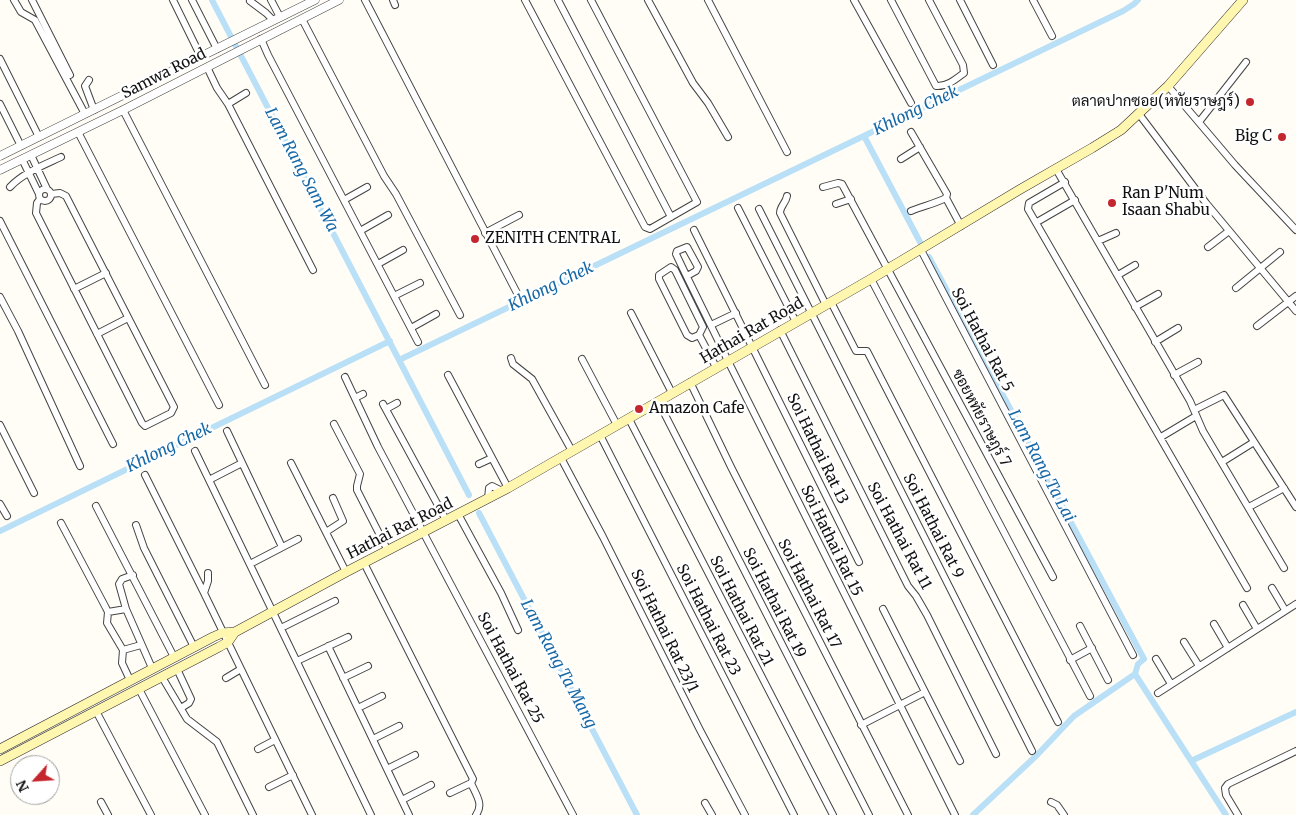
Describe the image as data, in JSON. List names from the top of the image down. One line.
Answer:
{"streets":{"main road":["Hathai Rat Road"],"street":["Samwa Road","Soi Hathai Rat 5","ซอยหทัยราษฎร์ 7","Soi Hathai Rat 13","Soi Hathai Rat 9","Soi Hathai Rat 11","Soi Hathai Rat 15","Soi Hathai Rat 17","Soi Hathai Rat 19","Soi Hathai Rat 21","Soi Hathai Rat 23","Soi Hathai Rat 23/1","Soi Hathai Rat 25"]},"crossings":[["Hathai Rat Road","Soi Hathai Rat 5"],["Hathai Rat Road","ซอยหทัยราษฎร์ 7"],["Hathai Rat Road","Soi Hathai Rat 13"],["Hathai Rat Road","Soi Hathai Rat 9"],["Hathai Rat Road","Soi Hathai Rat 11"],["Hathai Rat Road","Soi Hathai Rat 15"],["Hathai Rat Road","Soi Hathai Rat 17"],["Hathai Rat Road","Soi Hathai Rat 19"],["Hathai Rat Road","Soi Hathai Rat 21"],["Hathai Rat Road","Soi Hathai Rat 23"],["Hathai Rat Road","Soi Hathai Rat 23/1"],["Hathai Rat Road","Soi Hathai Rat 25"]],"water":["Khlong Chek","Lam Rang Sam Wa","Lam Rang Ta Lai","Lam Rang Ta Mang"],"places":["ตลาดปากซอย(หทัยราษฎร์)","Big C","Ran P'Num Isaan Shabu","ZENITH CENTRAL","Amazon Cafe"],"north":"bottom left"}
